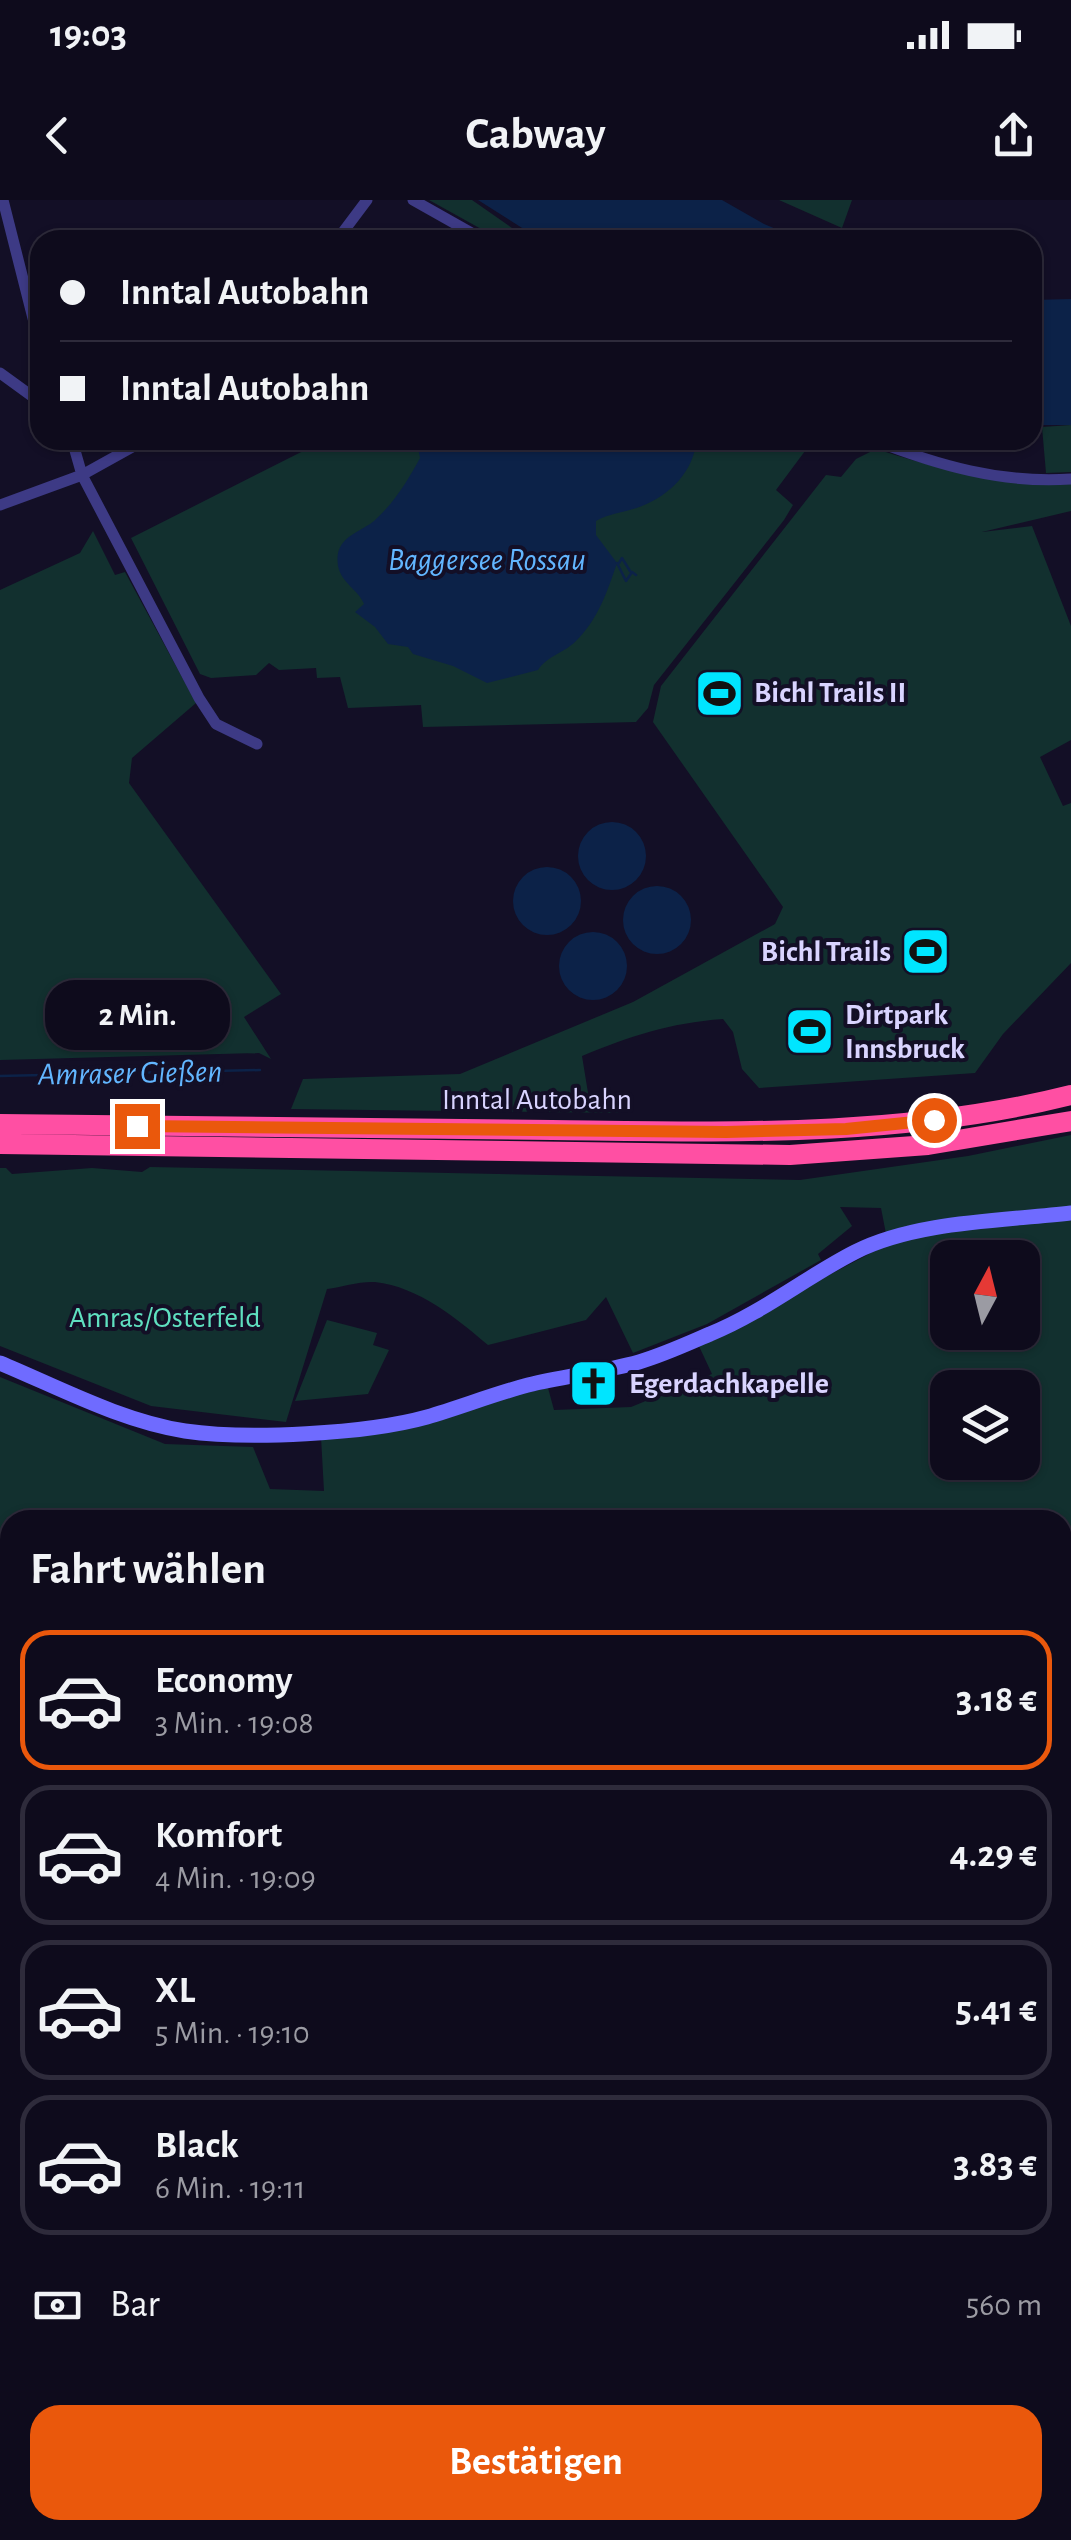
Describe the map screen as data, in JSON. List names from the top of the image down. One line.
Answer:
{"streets":{"highway":["Inntal Autobahn"]},"water":["Baggersee Rossau","Amraser Gießen"],"parks":["Amras/Osterfeld"],"places":{"sports":["Bichl Trails II","Bichl Trails","Dirtpark Innsbruck"],"church":["Egerdachkapelle"]},"north":"top","page":{"status":"19:03","header":"Cabway","banner":["Inntal Autobahn","Inntal Autobahn"],"bubble":"2 Min.","heading":"Fahrt wählen","list":[{"name":"Economy","note":"3 Min. · 19:08","value":"3.18 €"},{"name":"Komfort","note":"4 Min. · 19:09","value":"4.29 €"},{"name":"XL","note":"5 Min. · 19:10","value":"5.41 €"},{"name":"Black","note":"6 Min. · 19:11","value":"3.83 €"}],"pay":["Bar","560 m"],"buttons":"Bestätigen"}}
